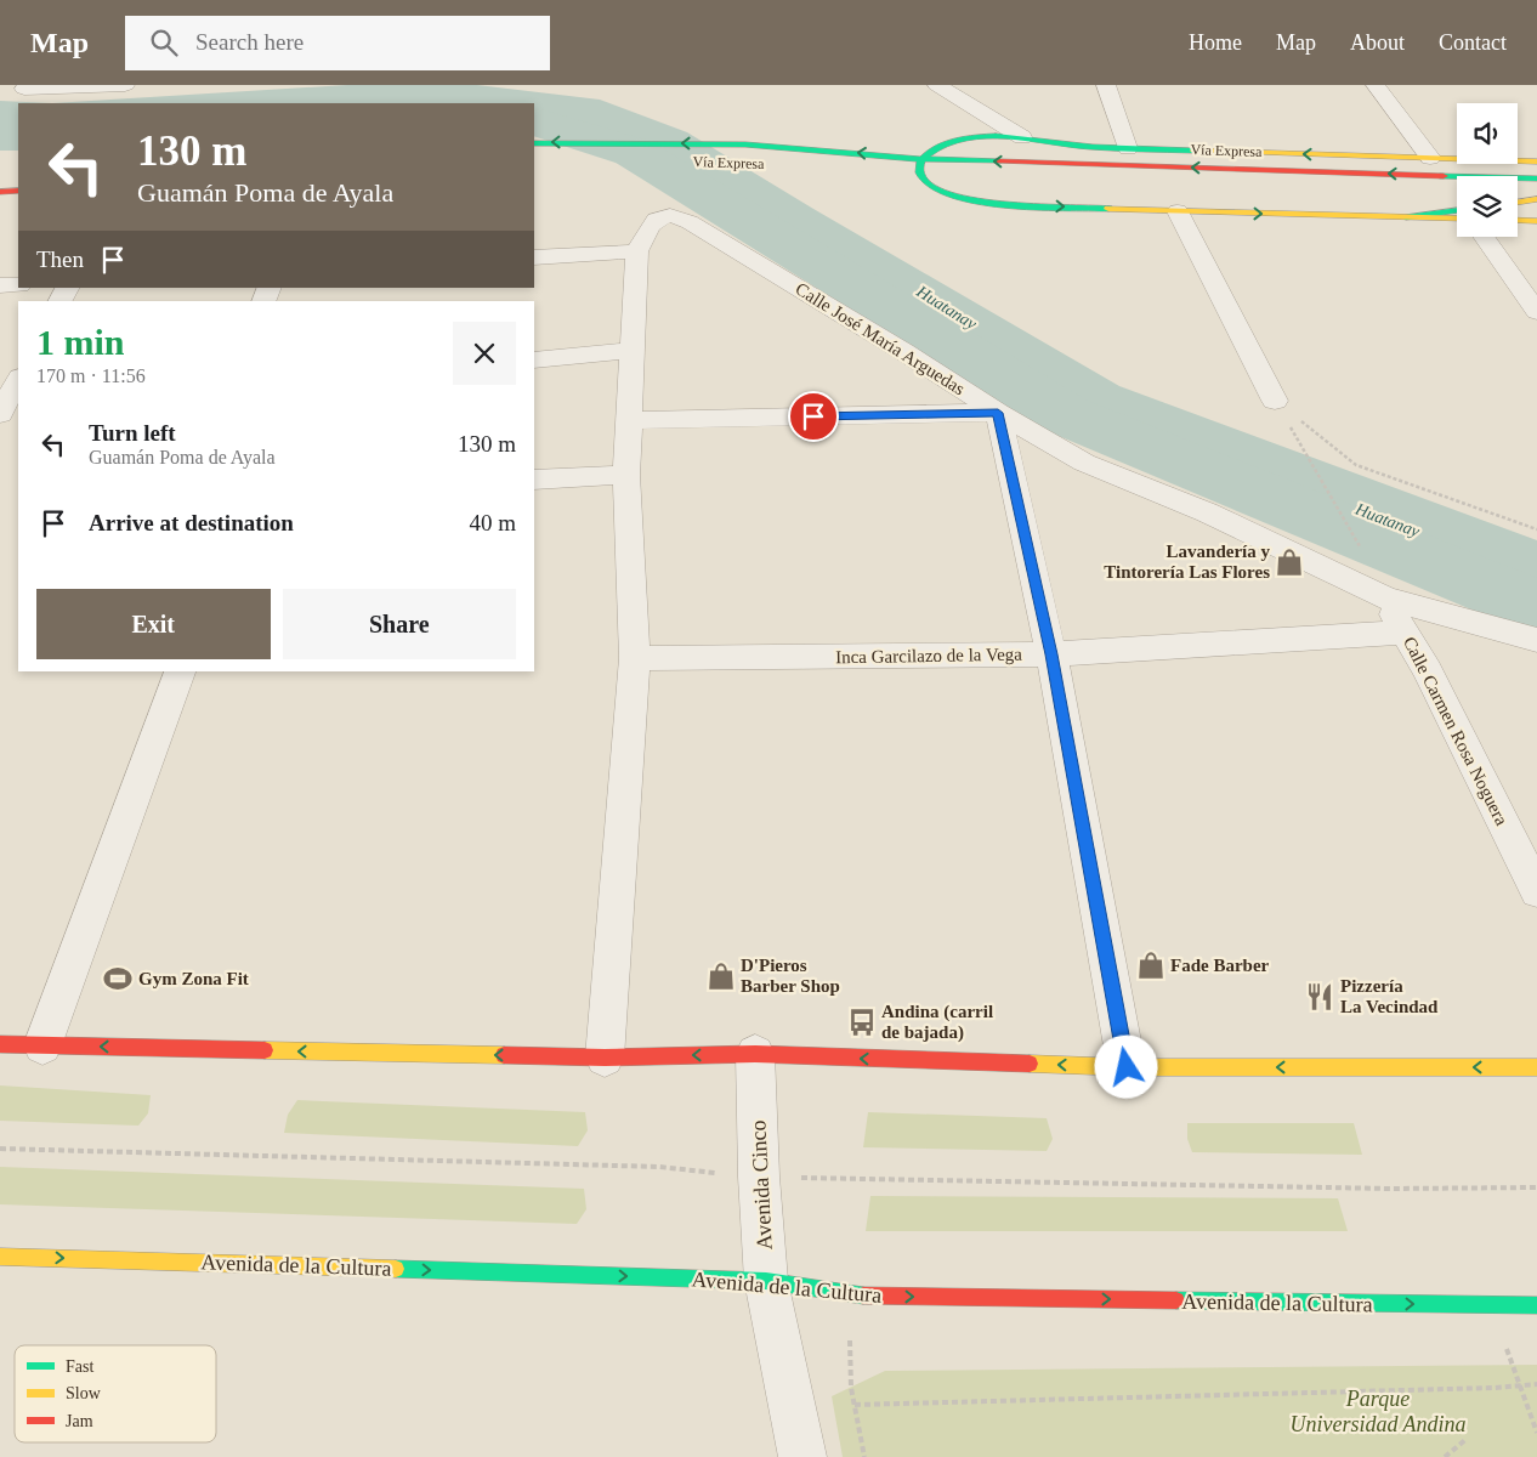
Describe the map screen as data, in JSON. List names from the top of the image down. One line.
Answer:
{"streets":{"main road":["Vía Expresa","Avenida de la Cultura"],"street":["Calle José María Arguedas","Inca Garcilazo de la Vega","Calle Carmen Rosa Noguera","Avenida Cinco"]},"crossings":[["Calle José María Arguedas","Calle Carmen Rosa Noguera"],["Inca Garcilazo de la Vega","Calle Carmen Rosa Noguera"],["Avenida Cinco","Avenida de la Cultura"]],"one_way":["Avenida de la Cultura"],"water":["Huatanay"],"parks":["Parque Universidad Andina"],"places":{"shop":["Lavandería y Tintorería Las Flores","Fade Barber","D'Pieros Barber Shop"],"sports":["Gym Zona Fit"],"restaurant":["Pizzería La Vecindad"],"bus stop":["Andina (carril de bajada)"]},"legend":["Fast","Slow","Jam"],"page":{"header":"Map","search":"Search here","nav":["Home","Map","About","Contact"],"turn":["130 m","Guamán Poma de Ayala"],"then":"Then","heading":["1 min","170 m · 11:56"],"list":[{"name":"Turn left","note":"Guamán Poma de Ayala","value":"130 m"},{"name":"Arrive at destination","value":"40 m"}],"buttons":["Exit","Share"]}}
